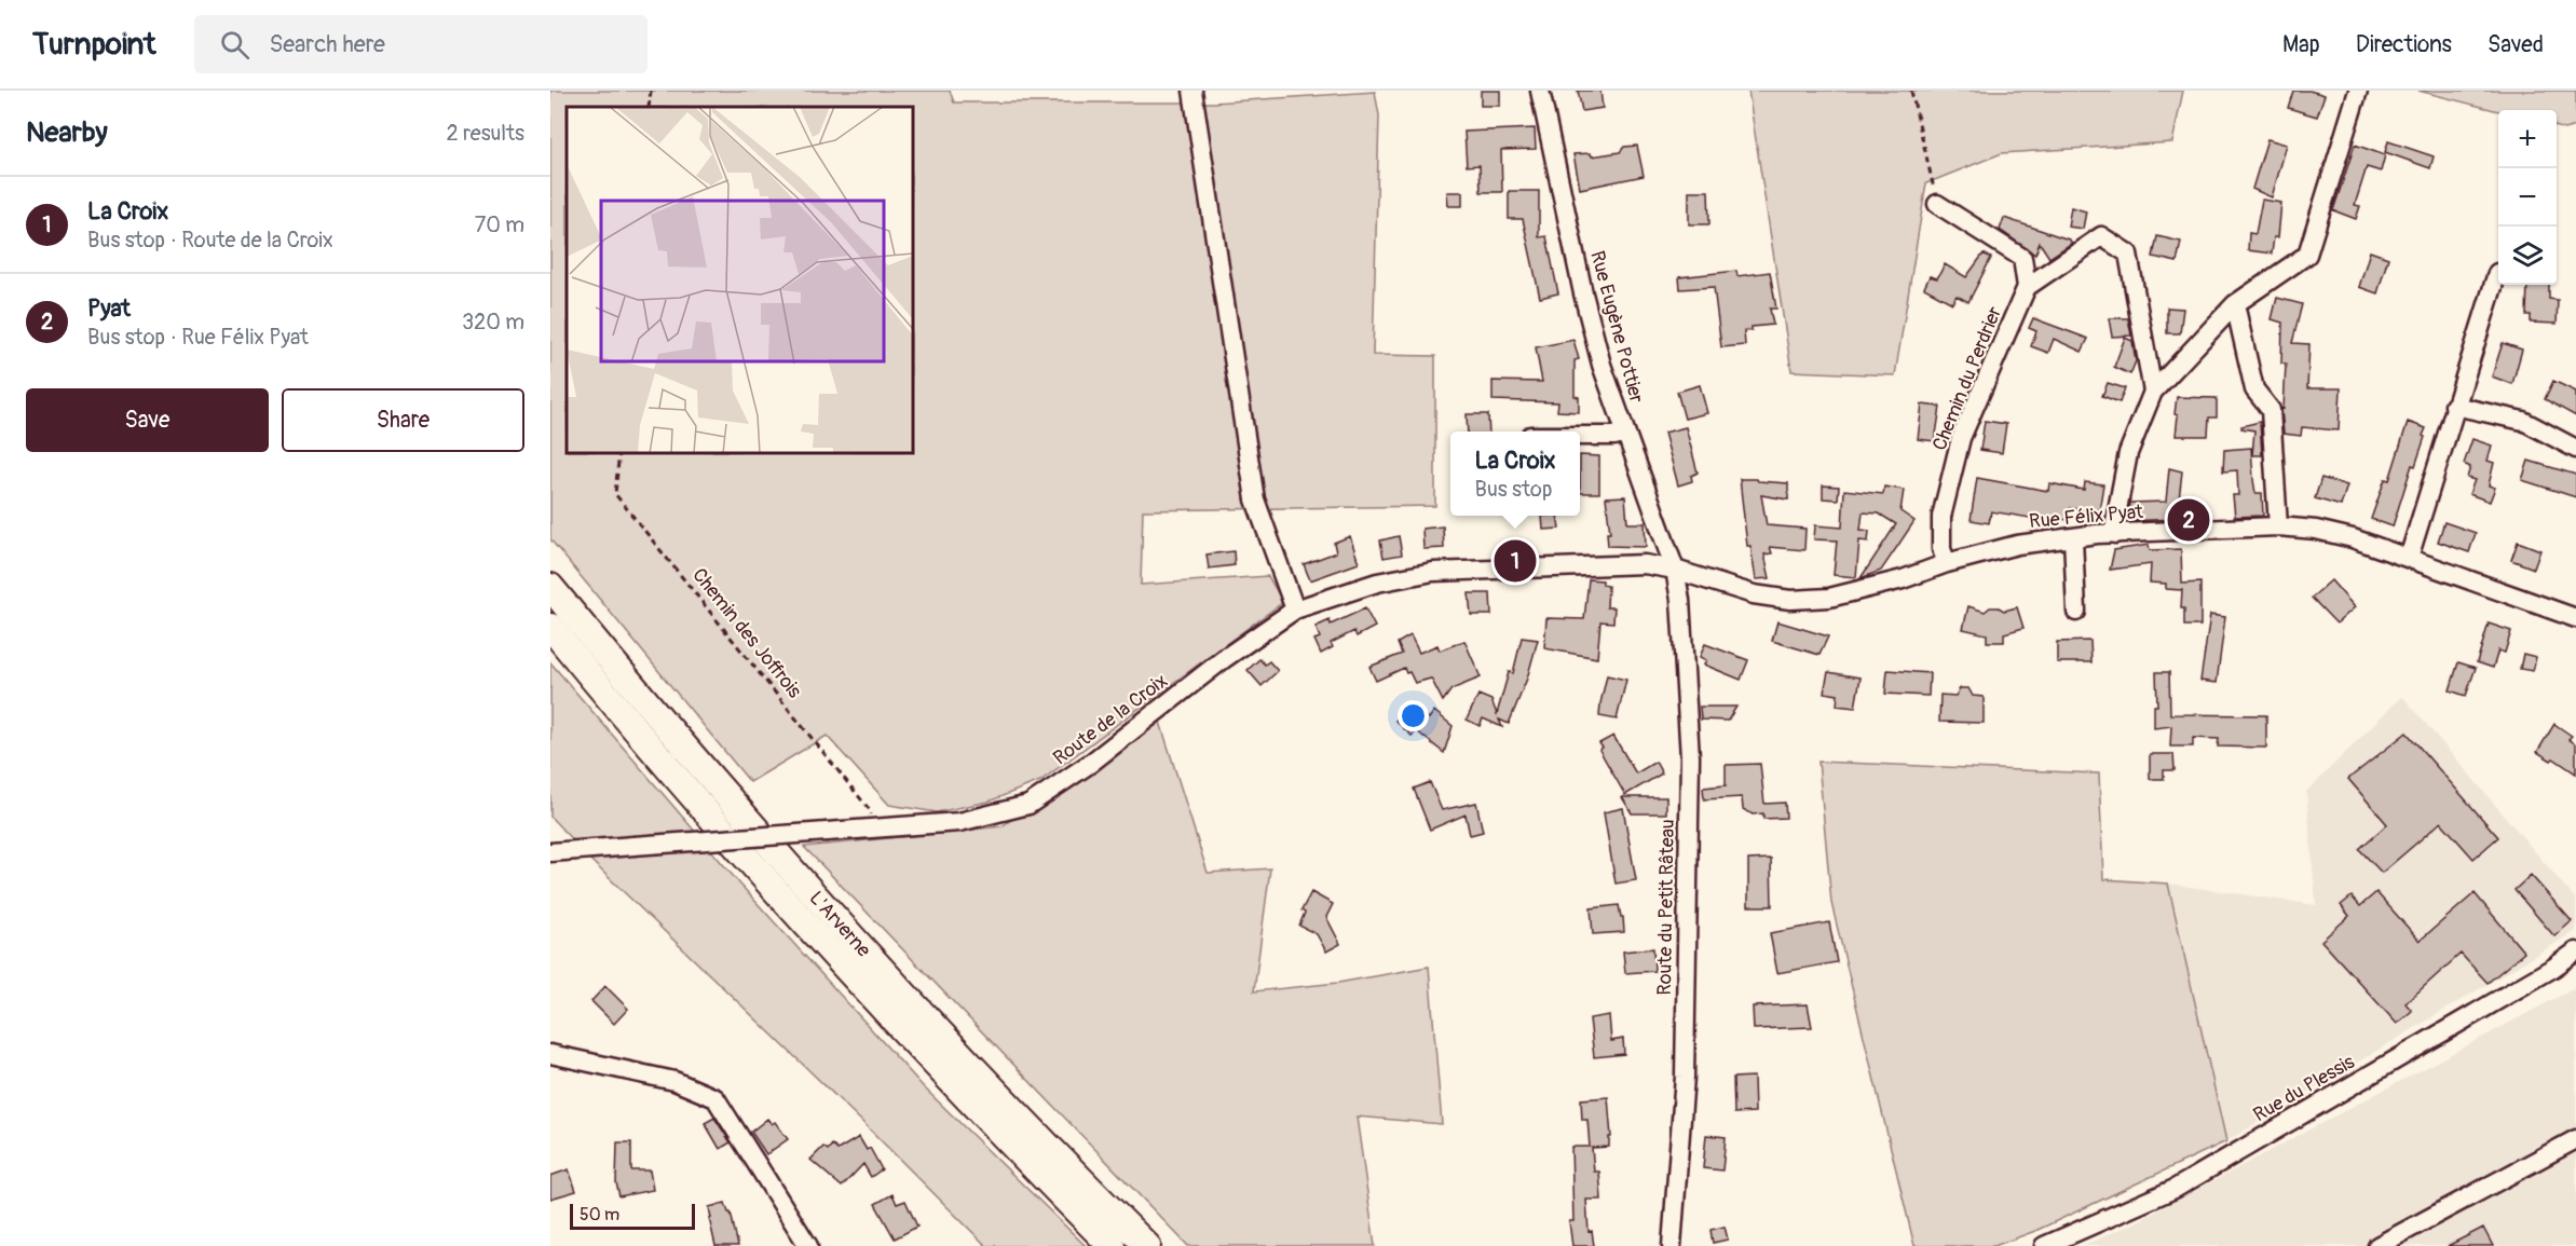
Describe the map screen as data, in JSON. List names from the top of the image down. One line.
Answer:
{"streets":{"highway":["L'Arverne"],"street":["Rue Eugène Pottier","Chemin du Perdrier","Rue Félix Pyat","Route de la Croix","Route du Petit Râteau","Rue du Plessis"],"path":["Chemin des Joffrois"]},"crossings":[["Rue Eugène Pottier","Rue Félix Pyat"],["Rue Eugène Pottier","Route de la Croix"],["Rue Eugène Pottier","Route du Petit Râteau"],["Chemin du Perdrier","Rue Félix Pyat"],["Rue Félix Pyat","Route de la Croix"],["Rue Félix Pyat","Route du Petit Râteau"],["Chemin des Joffrois","Route de la Croix"],["Route de la Croix","Route du Petit Râteau"]],"scale_bar":"50 m","page":{"header":"Turnpoint","search":"Search here","nav":["Map","Directions","Saved"],"heading":["Nearby","2 results"],"map_buttons":["+","−"],"list":[{"mark":"1","name":"La Croix","note":"Bus stop · Route de la Croix","value":"70 m"},{"mark":"2","name":"Pyat","note":"Bus stop · Rue Félix Pyat","value":"320 m"}],"buttons":["Save","Share"],"popup":["La Croix","Bus stop"],"pins":["2","1"],"scale":"50 m"}}
